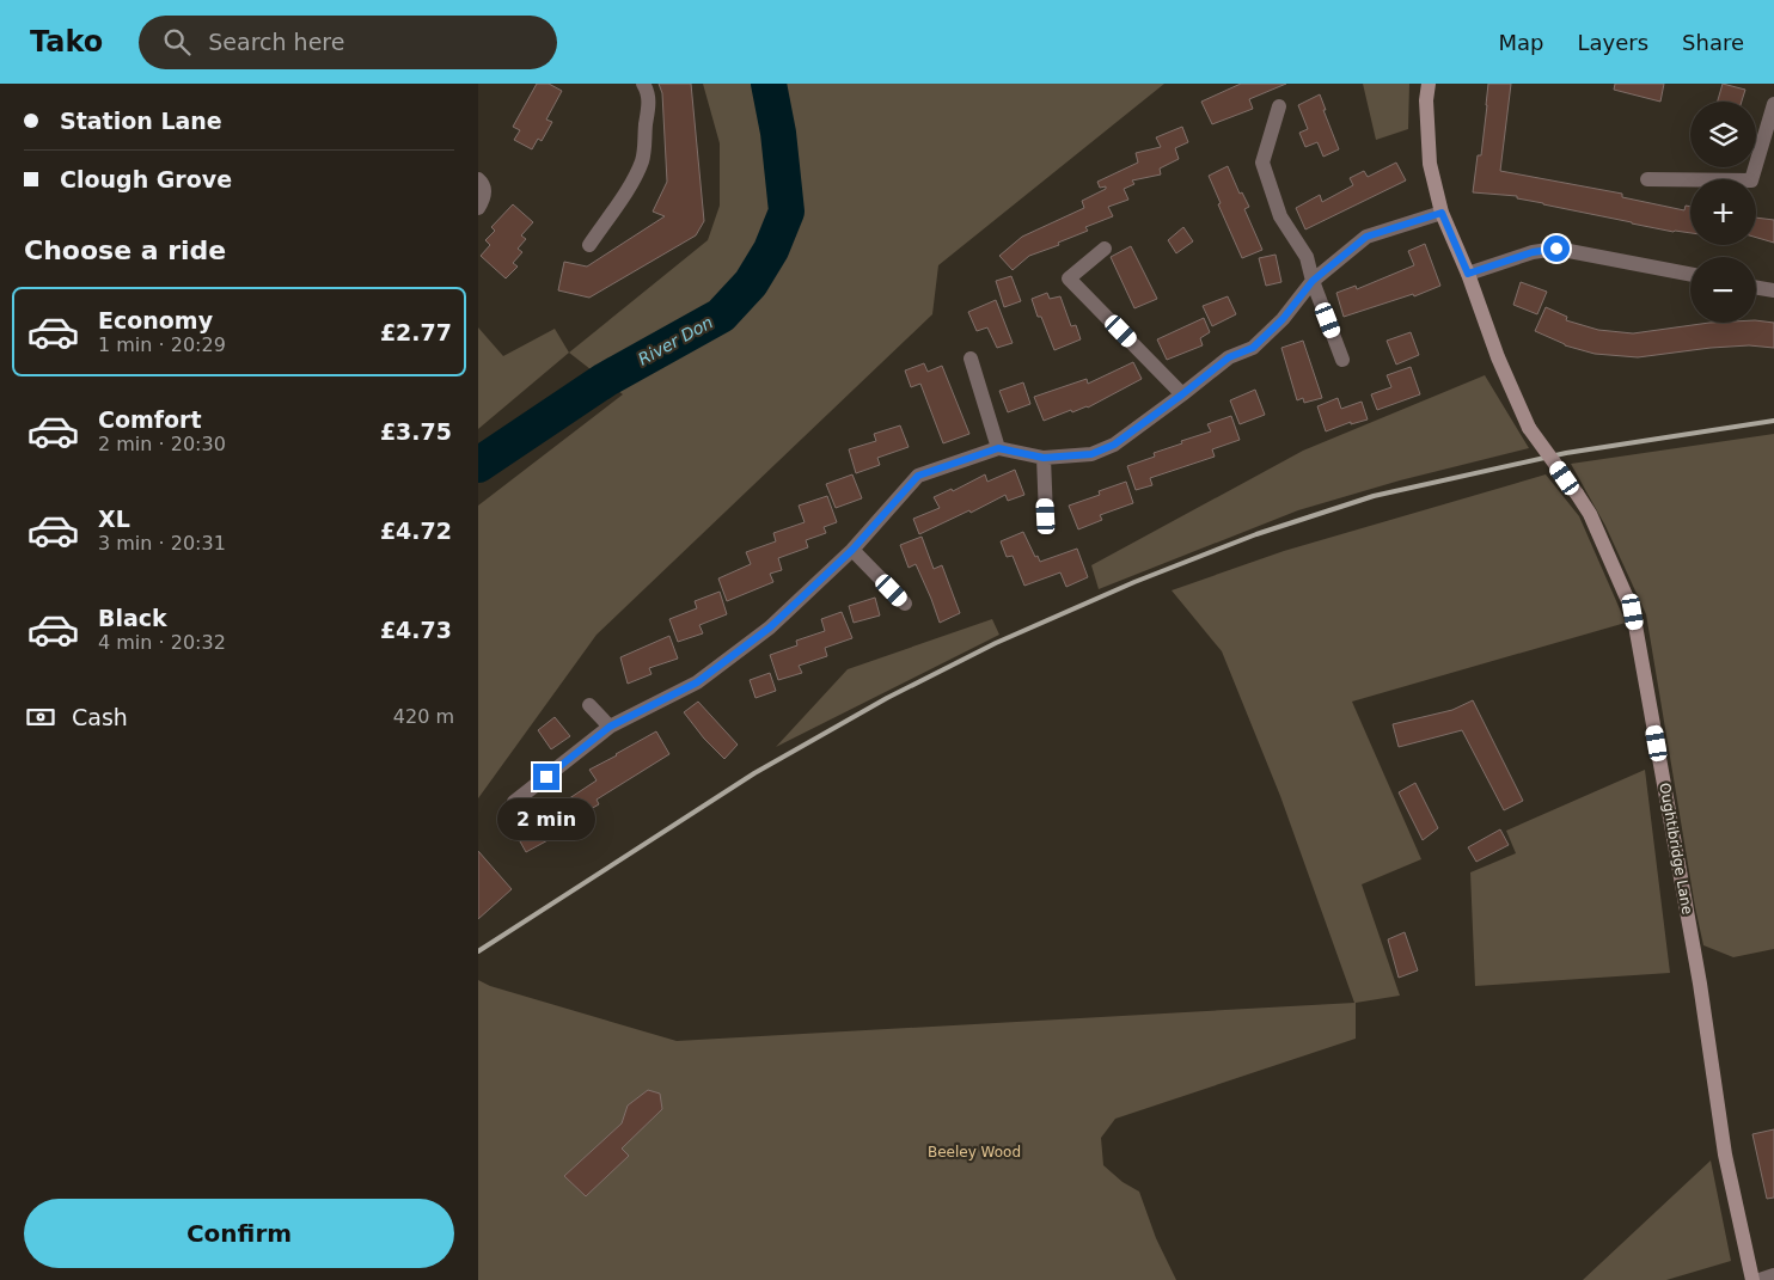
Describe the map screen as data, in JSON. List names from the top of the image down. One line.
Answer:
{"streets":{"street":["Oughtibridge Lane"]},"water":["River Don"],"parks":["Beeley Wood"],"page":{"header":"Tako","search":"Search here","nav":["Map","Layers","Share"],"banner":["Station Lane","Clough Grove"],"map_buttons":["+","−"],"heading":"Choose a ride","list":[{"name":"Economy","note":"1 min · 20:29","value":"£2.77"},{"name":"Comfort","note":"2 min · 20:30","value":"£3.75"},{"name":"XL","note":"3 min · 20:31","value":"£4.72"},{"name":"Black","note":"4 min · 20:32","value":"£4.73"}],"pay":["Cash","420 m"],"bubble":"2 min","buttons":"Confirm"}}
